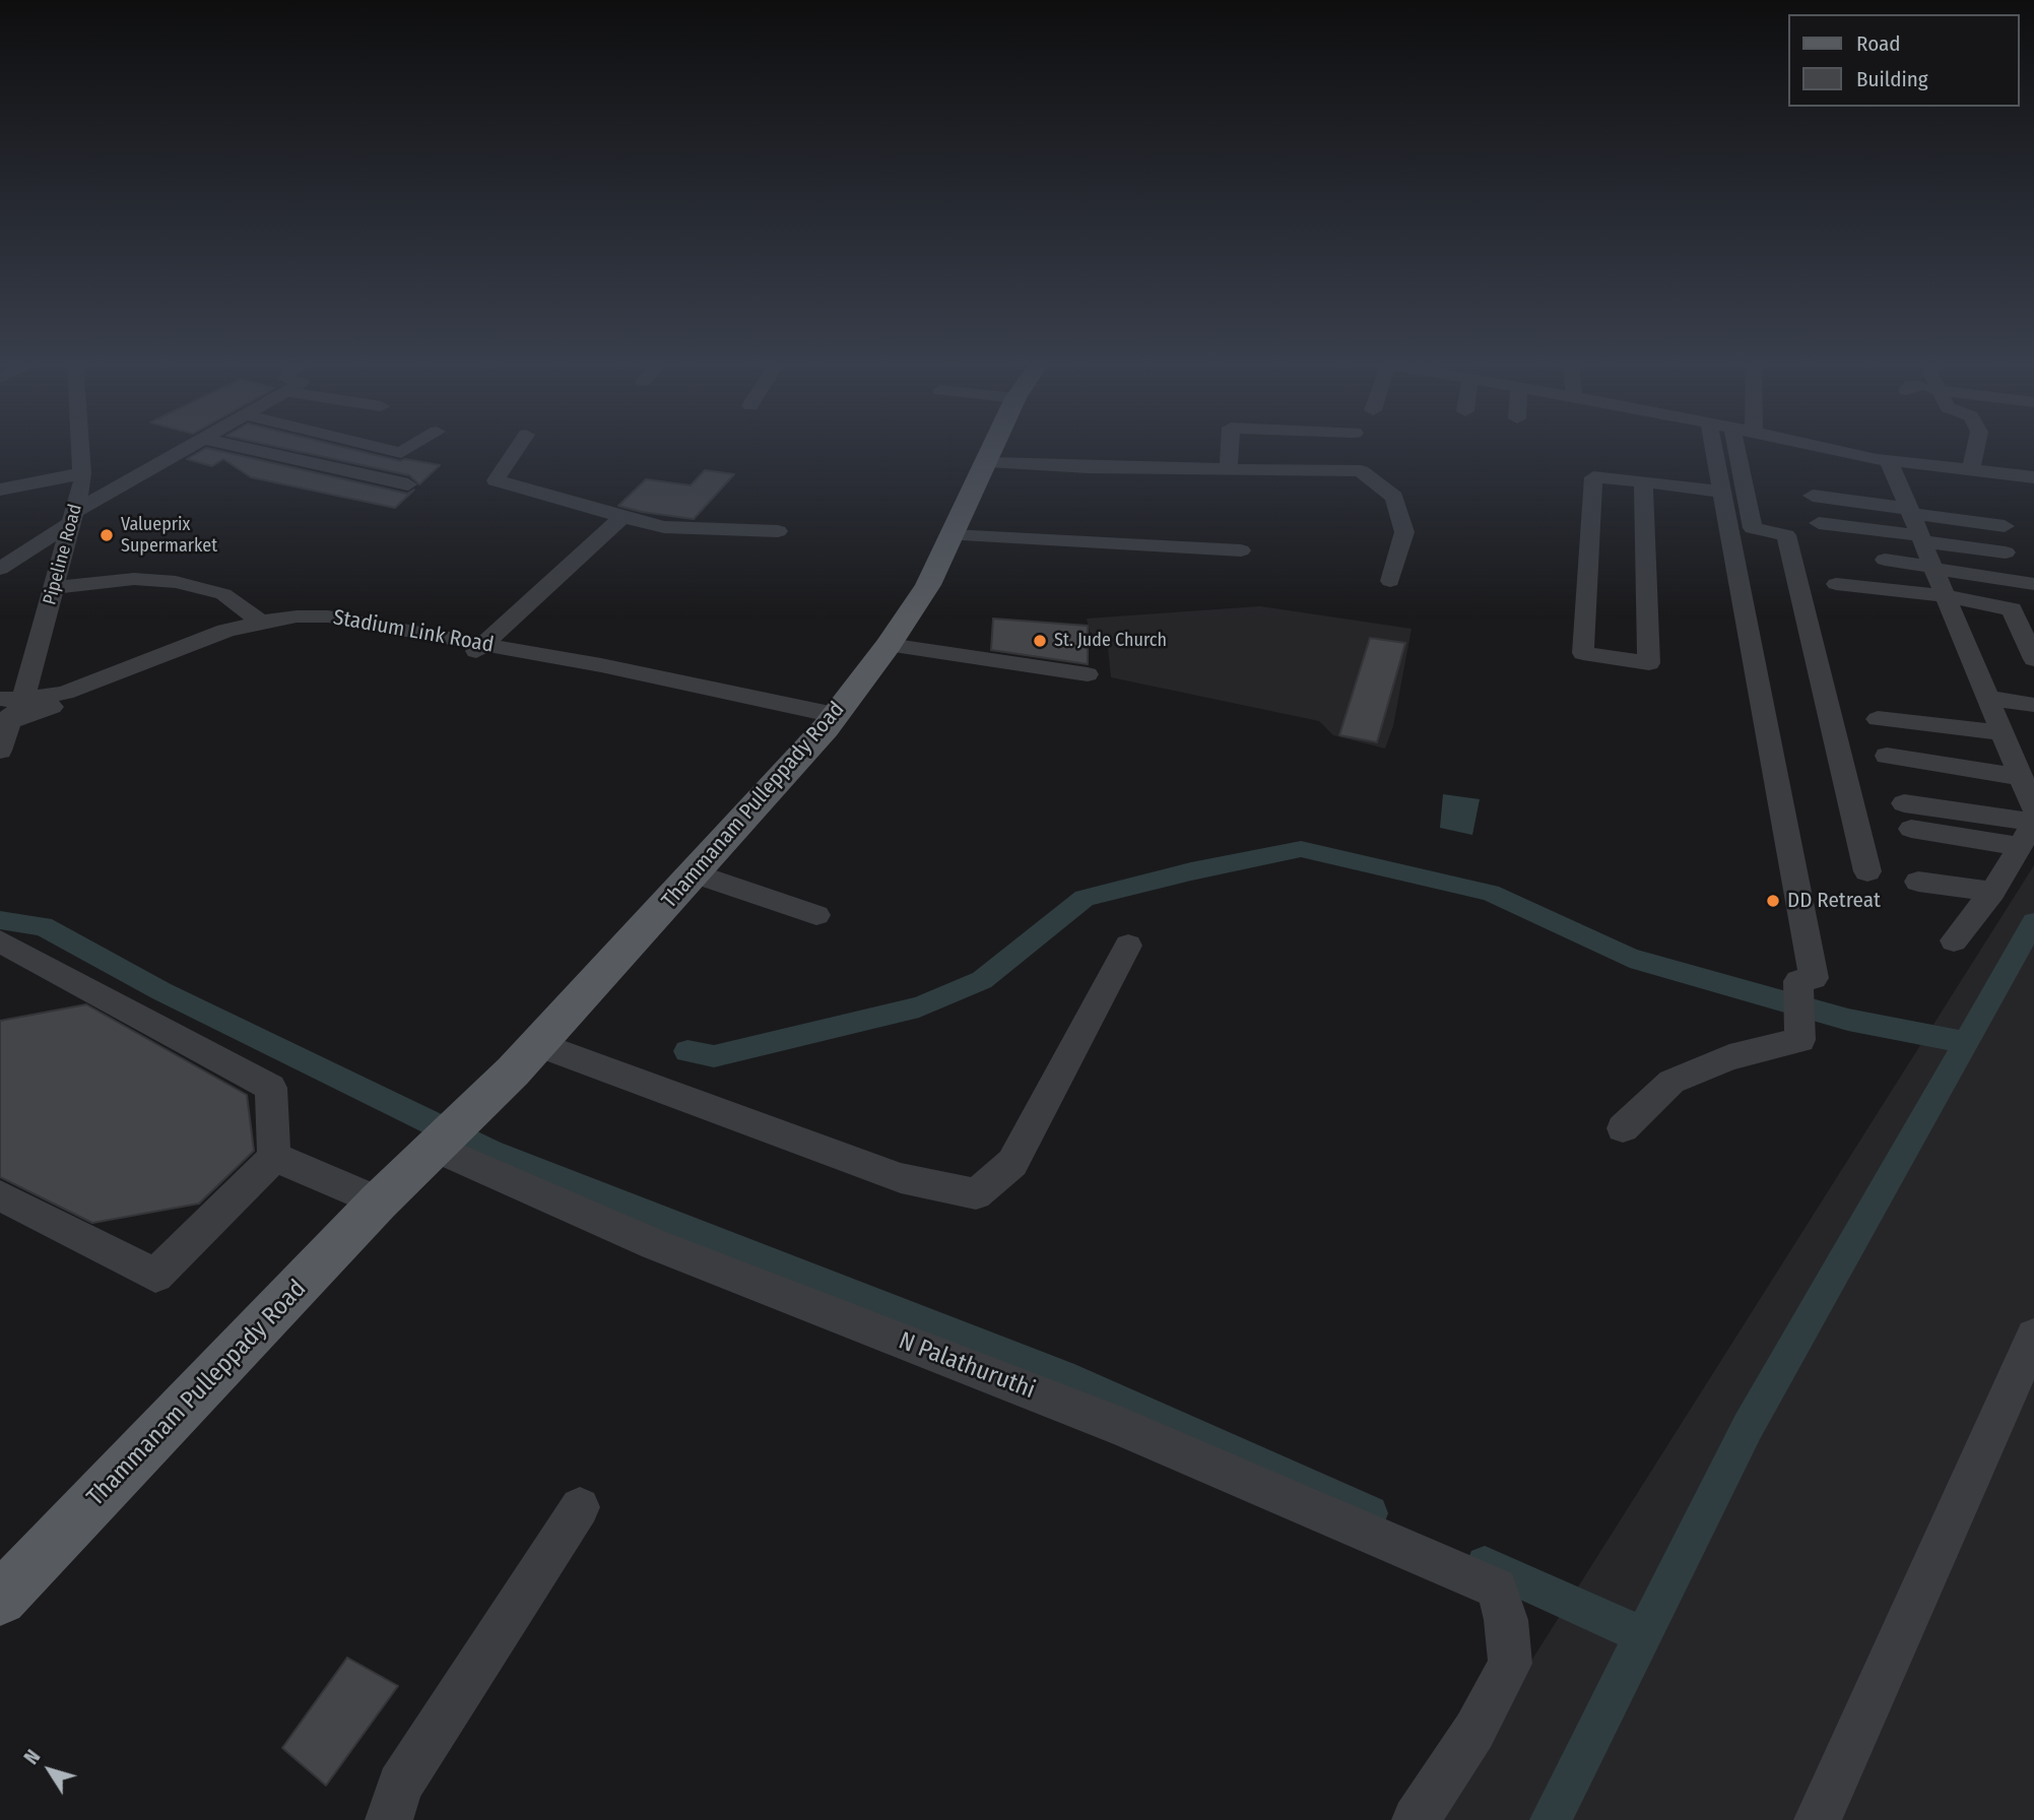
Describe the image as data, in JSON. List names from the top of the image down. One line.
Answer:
{"streets":{"main road":["Thammanam Pulleppady Road"],"street":["Pipeline Road","Stadium Link Road","N Palathuruthi"]},"crossings":[["Pipeline Road","Stadium Link Road"],["Stadium Link Road","Thammanam Pulleppady Road"],["Thammanam Pulleppady Road","N Palathuruthi"]],"places":["Valueprix Supermarket","St. Jude Church","DD Retreat"],"legend":["Road","Building"],"north":"top left"}
